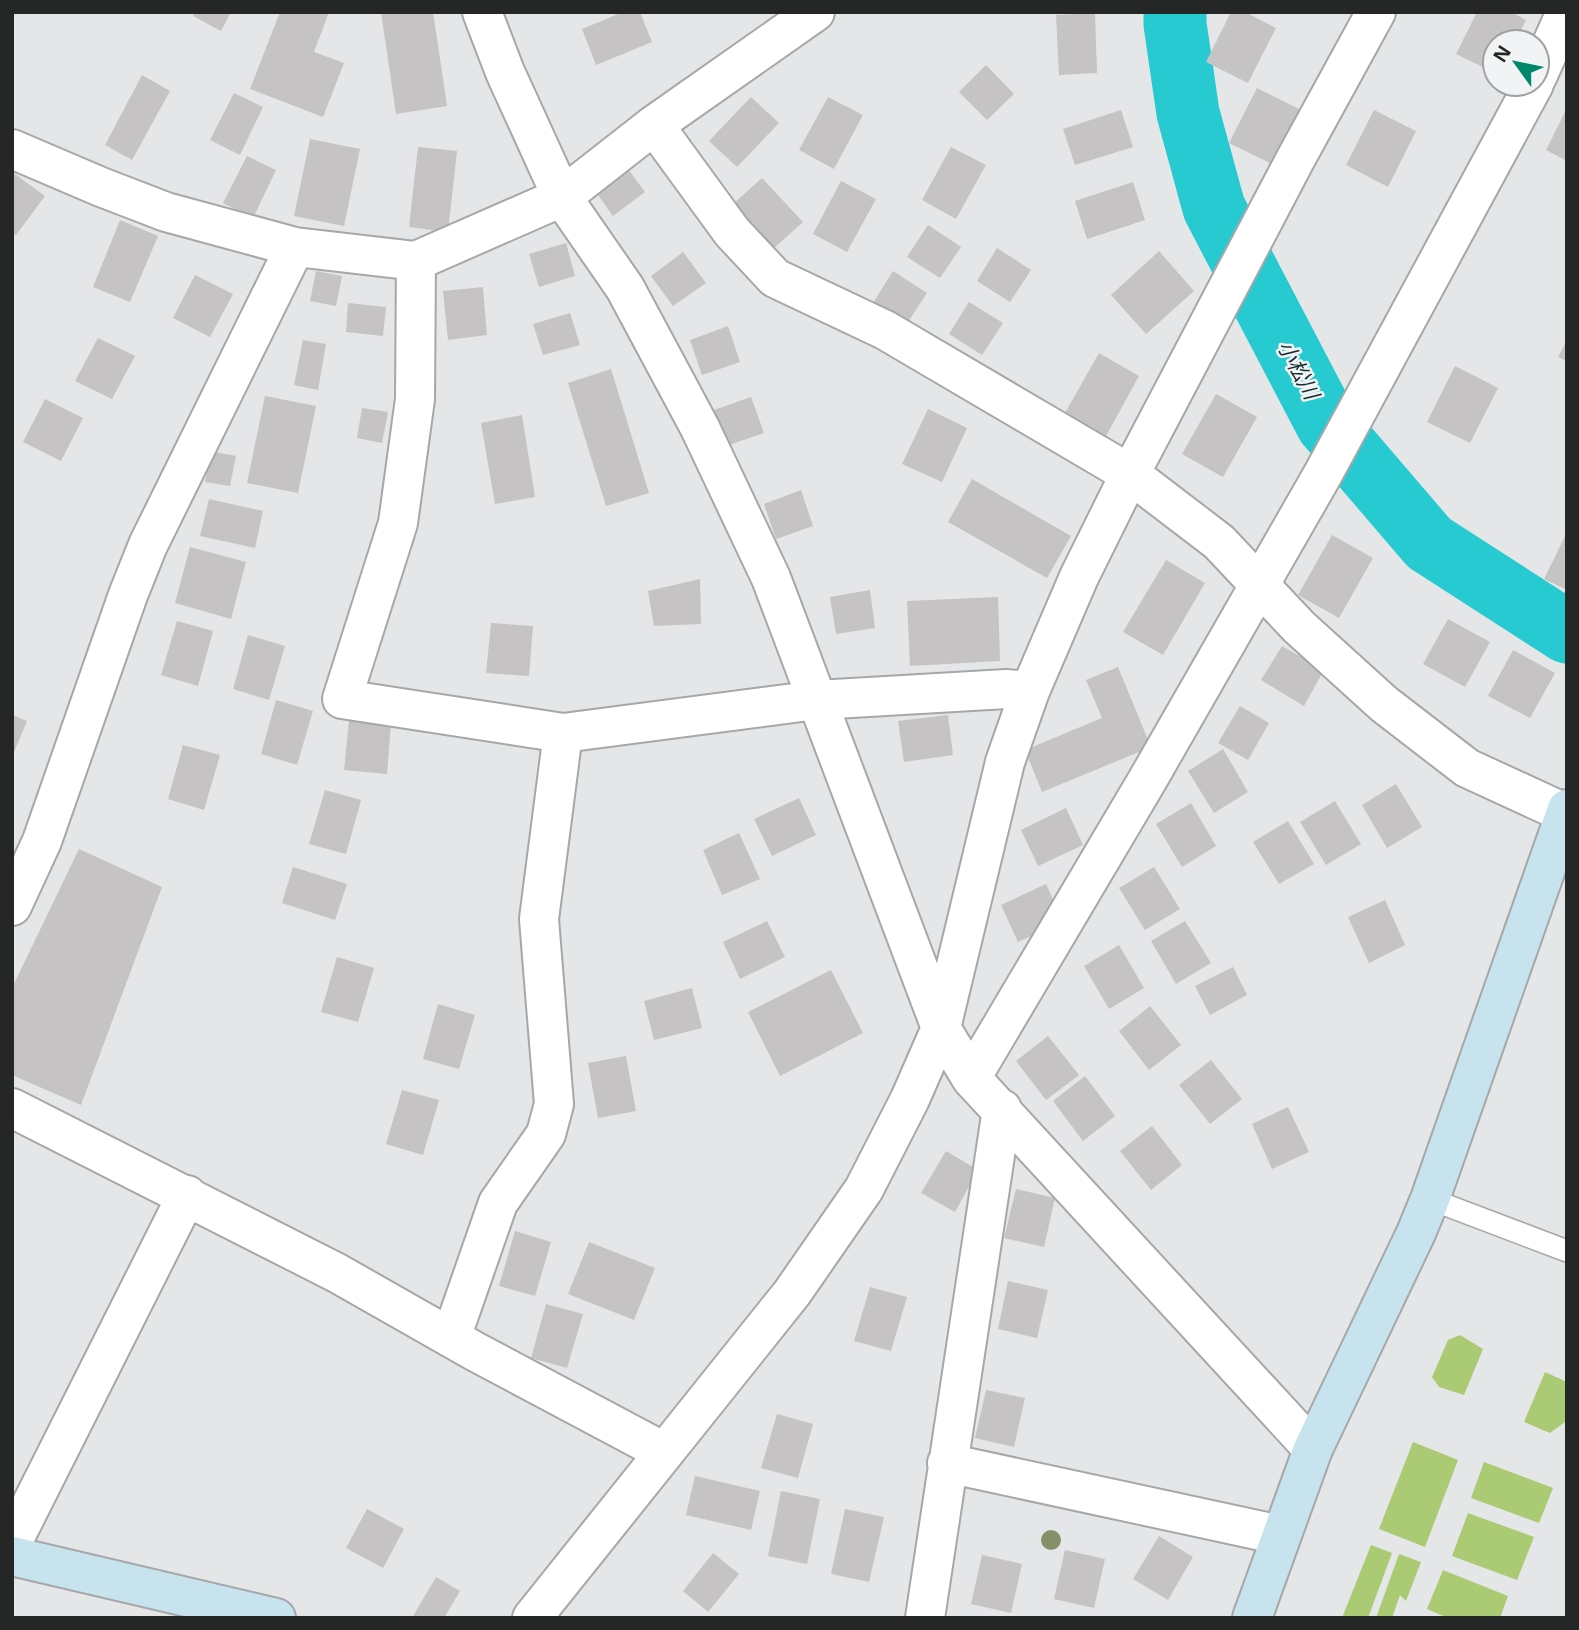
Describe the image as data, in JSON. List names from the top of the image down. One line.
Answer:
{"water":["小松川"],"north":"top left"}
